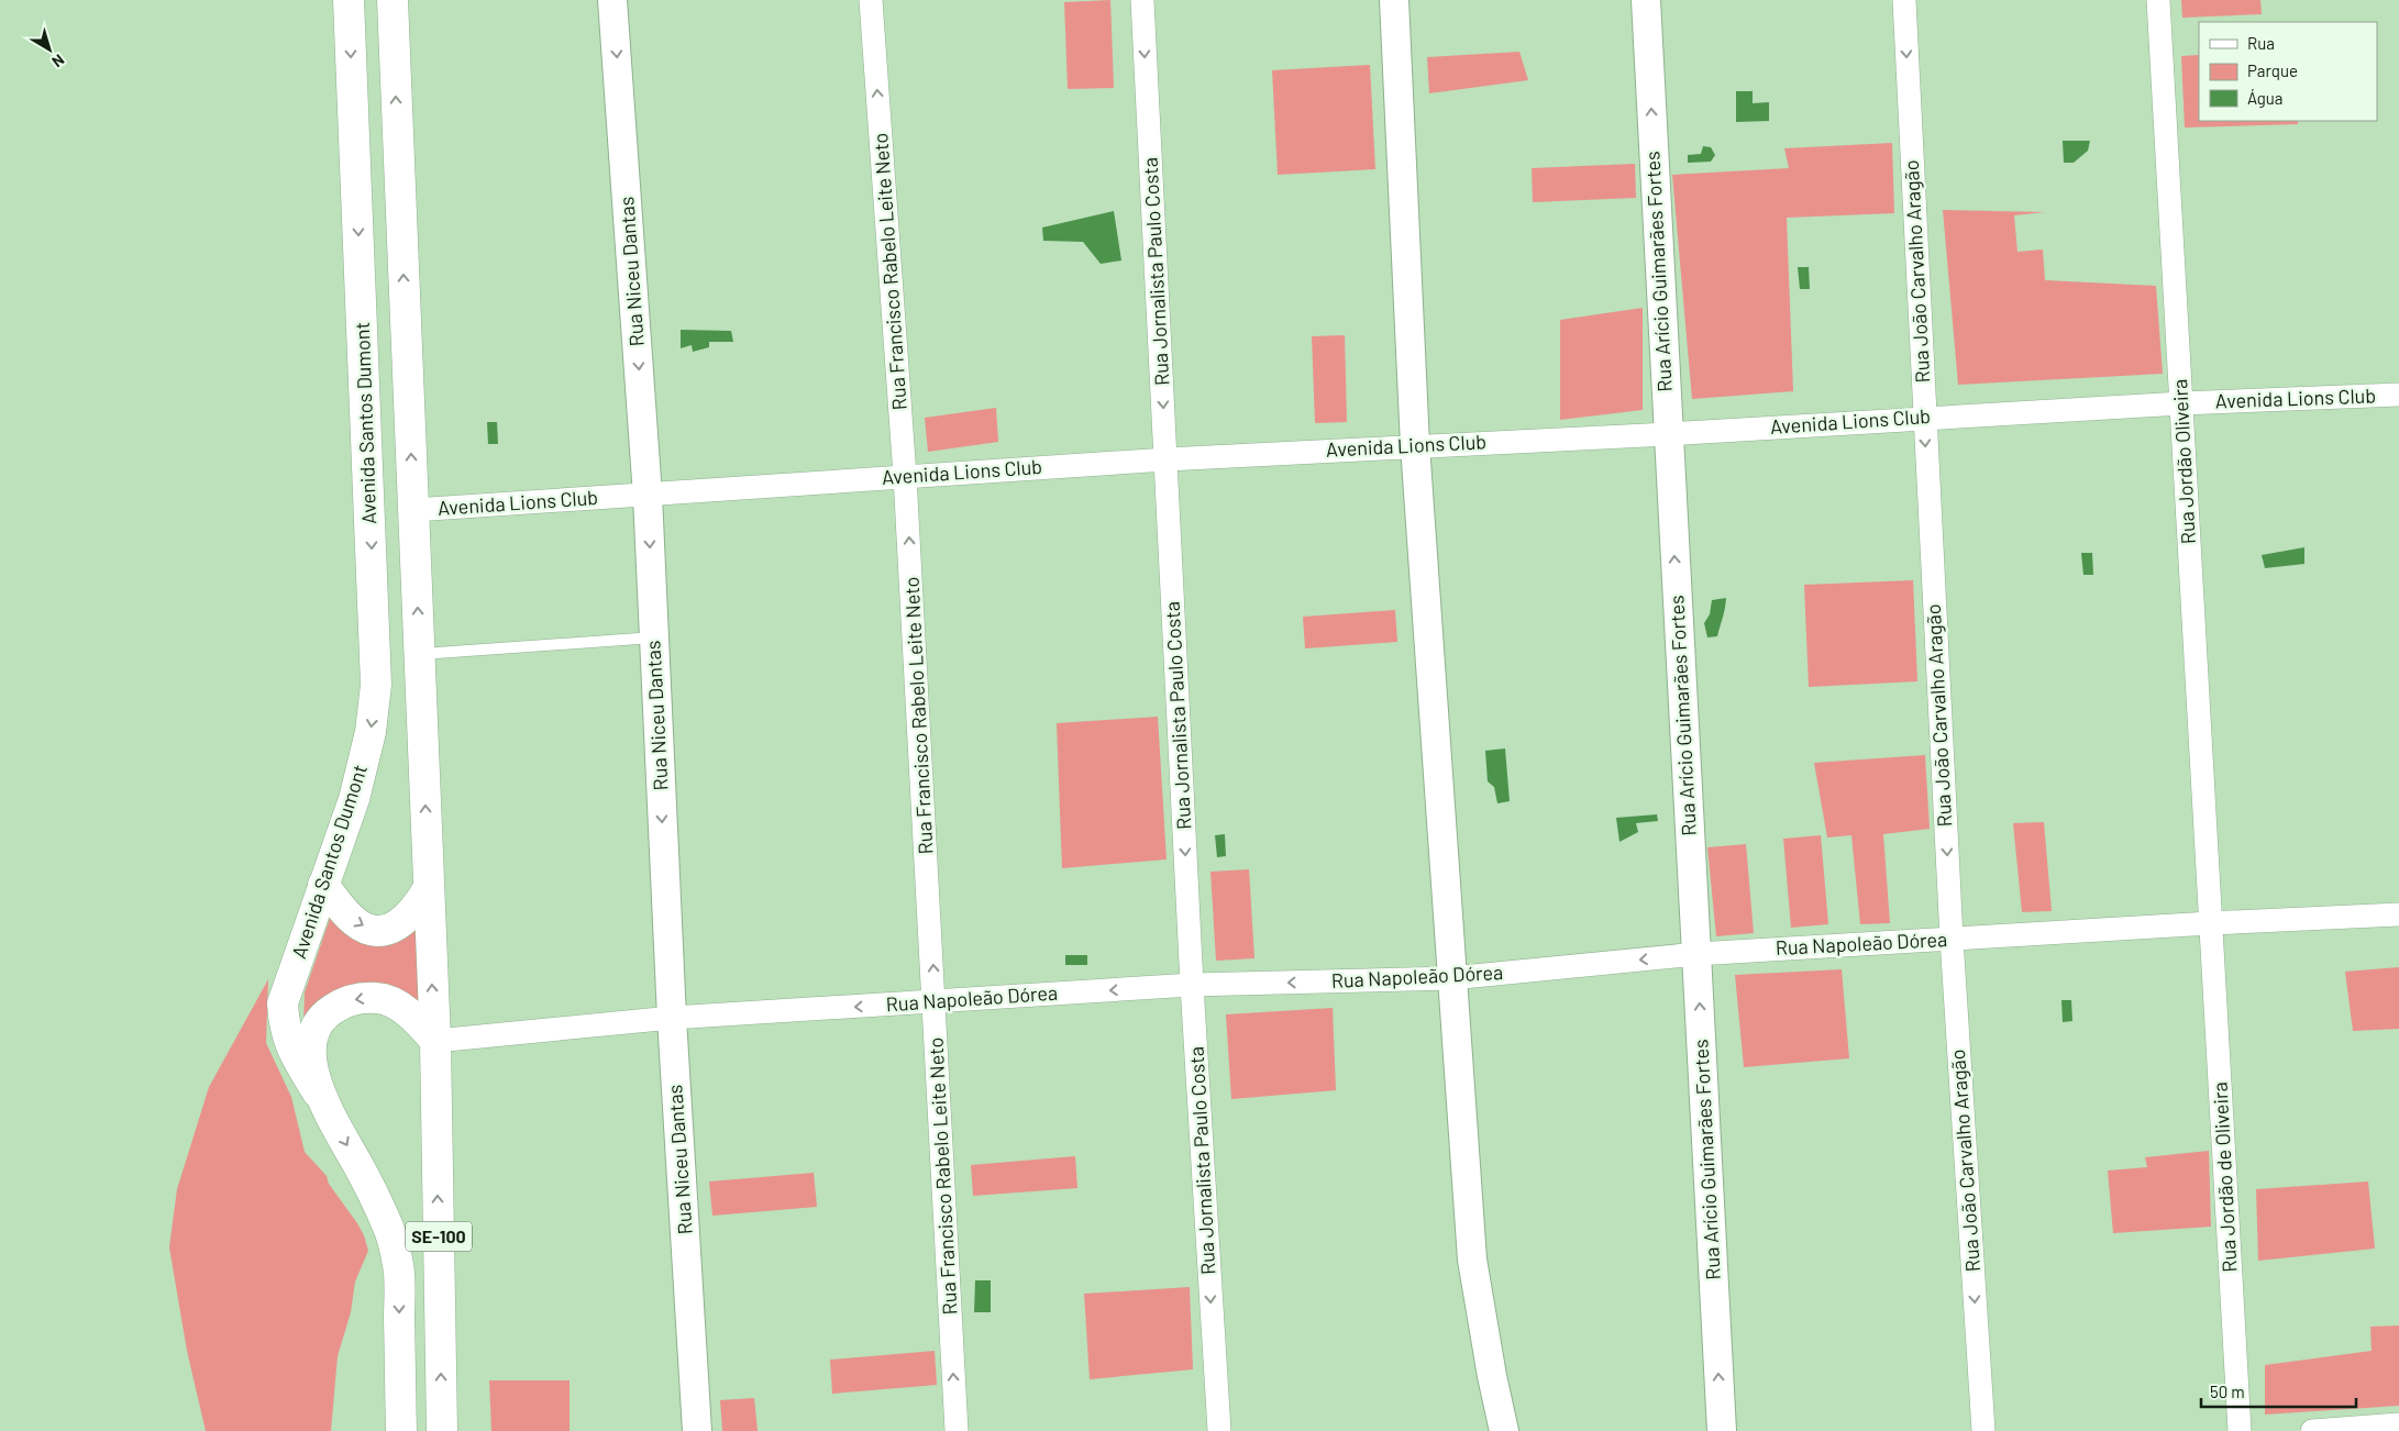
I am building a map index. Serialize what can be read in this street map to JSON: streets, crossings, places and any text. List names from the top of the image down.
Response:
{
  "streets": {
    "main road": ["Avenida Santos Dumont", "SE-100"],
    "street": [
      "Rua Niceu Dantas",
      "Rua Francisco Rabelo Leite Neto",
      "Rua Jornalista Paulo Costa",
      "Rua Arício Guimarães Fortes",
      "Rua João Carvalho Aragão",
      "Avenida Lions Club",
      "Rua Jordão Oliveira",
      "Rua Napoleão Dórea",
      "Rua Jordão de Oliveira"
    ]
  },
  "crossings": [
    ["Rua Niceu Dantas", "Avenida Lions Club"],
    ["Rua Niceu Dantas", "Rua Napoleão Dórea"],
    ["Rua Francisco Rabelo Leite Neto", "Avenida Lions Club"],
    ["Rua Francisco Rabelo Leite Neto", "Rua Napoleão Dórea"],
    ["Rua Jornalista Paulo Costa", "Avenida Lions Club"],
    ["Rua Jornalista Paulo Costa", "Rua Napoleão Dórea"],
    ["Rua Arício Guimarães Fortes", "Avenida Lions Club"],
    ["Rua Arício Guimarães Fortes", "Rua Napoleão Dórea"],
    ["Rua João Carvalho Aragão", "Avenida Lions Club"],
    ["Rua João Carvalho Aragão", "Rua Napoleão Dórea"],
    ["Avenida Lions Club", "Rua Jordão Oliveira"],
    ["Avenida Lions Club", "SE-100"],
    ["Rua Jordão Oliveira", "Rua Napoleão Dórea"],
    ["Rua Jordão Oliveira", "Rua Jordão de Oliveira"],
    ["Rua Napoleão Dórea", "Rua Jordão de Oliveira"],
    ["Rua Napoleão Dórea", "SE-100"]
  ],
  "one_way": [
    "Rua Niceu Dantas",
    "Rua Francisco Rabelo Leite Neto",
    "Rua Jornalista Paulo Costa",
    "Rua João Carvalho Aragão",
    "Rua Napoleão Dórea"
  ],
  "legend": ["Rua", "Parque", "Água"],
  "scale_bar": "50 m",
  "north": "bottom right"
}
